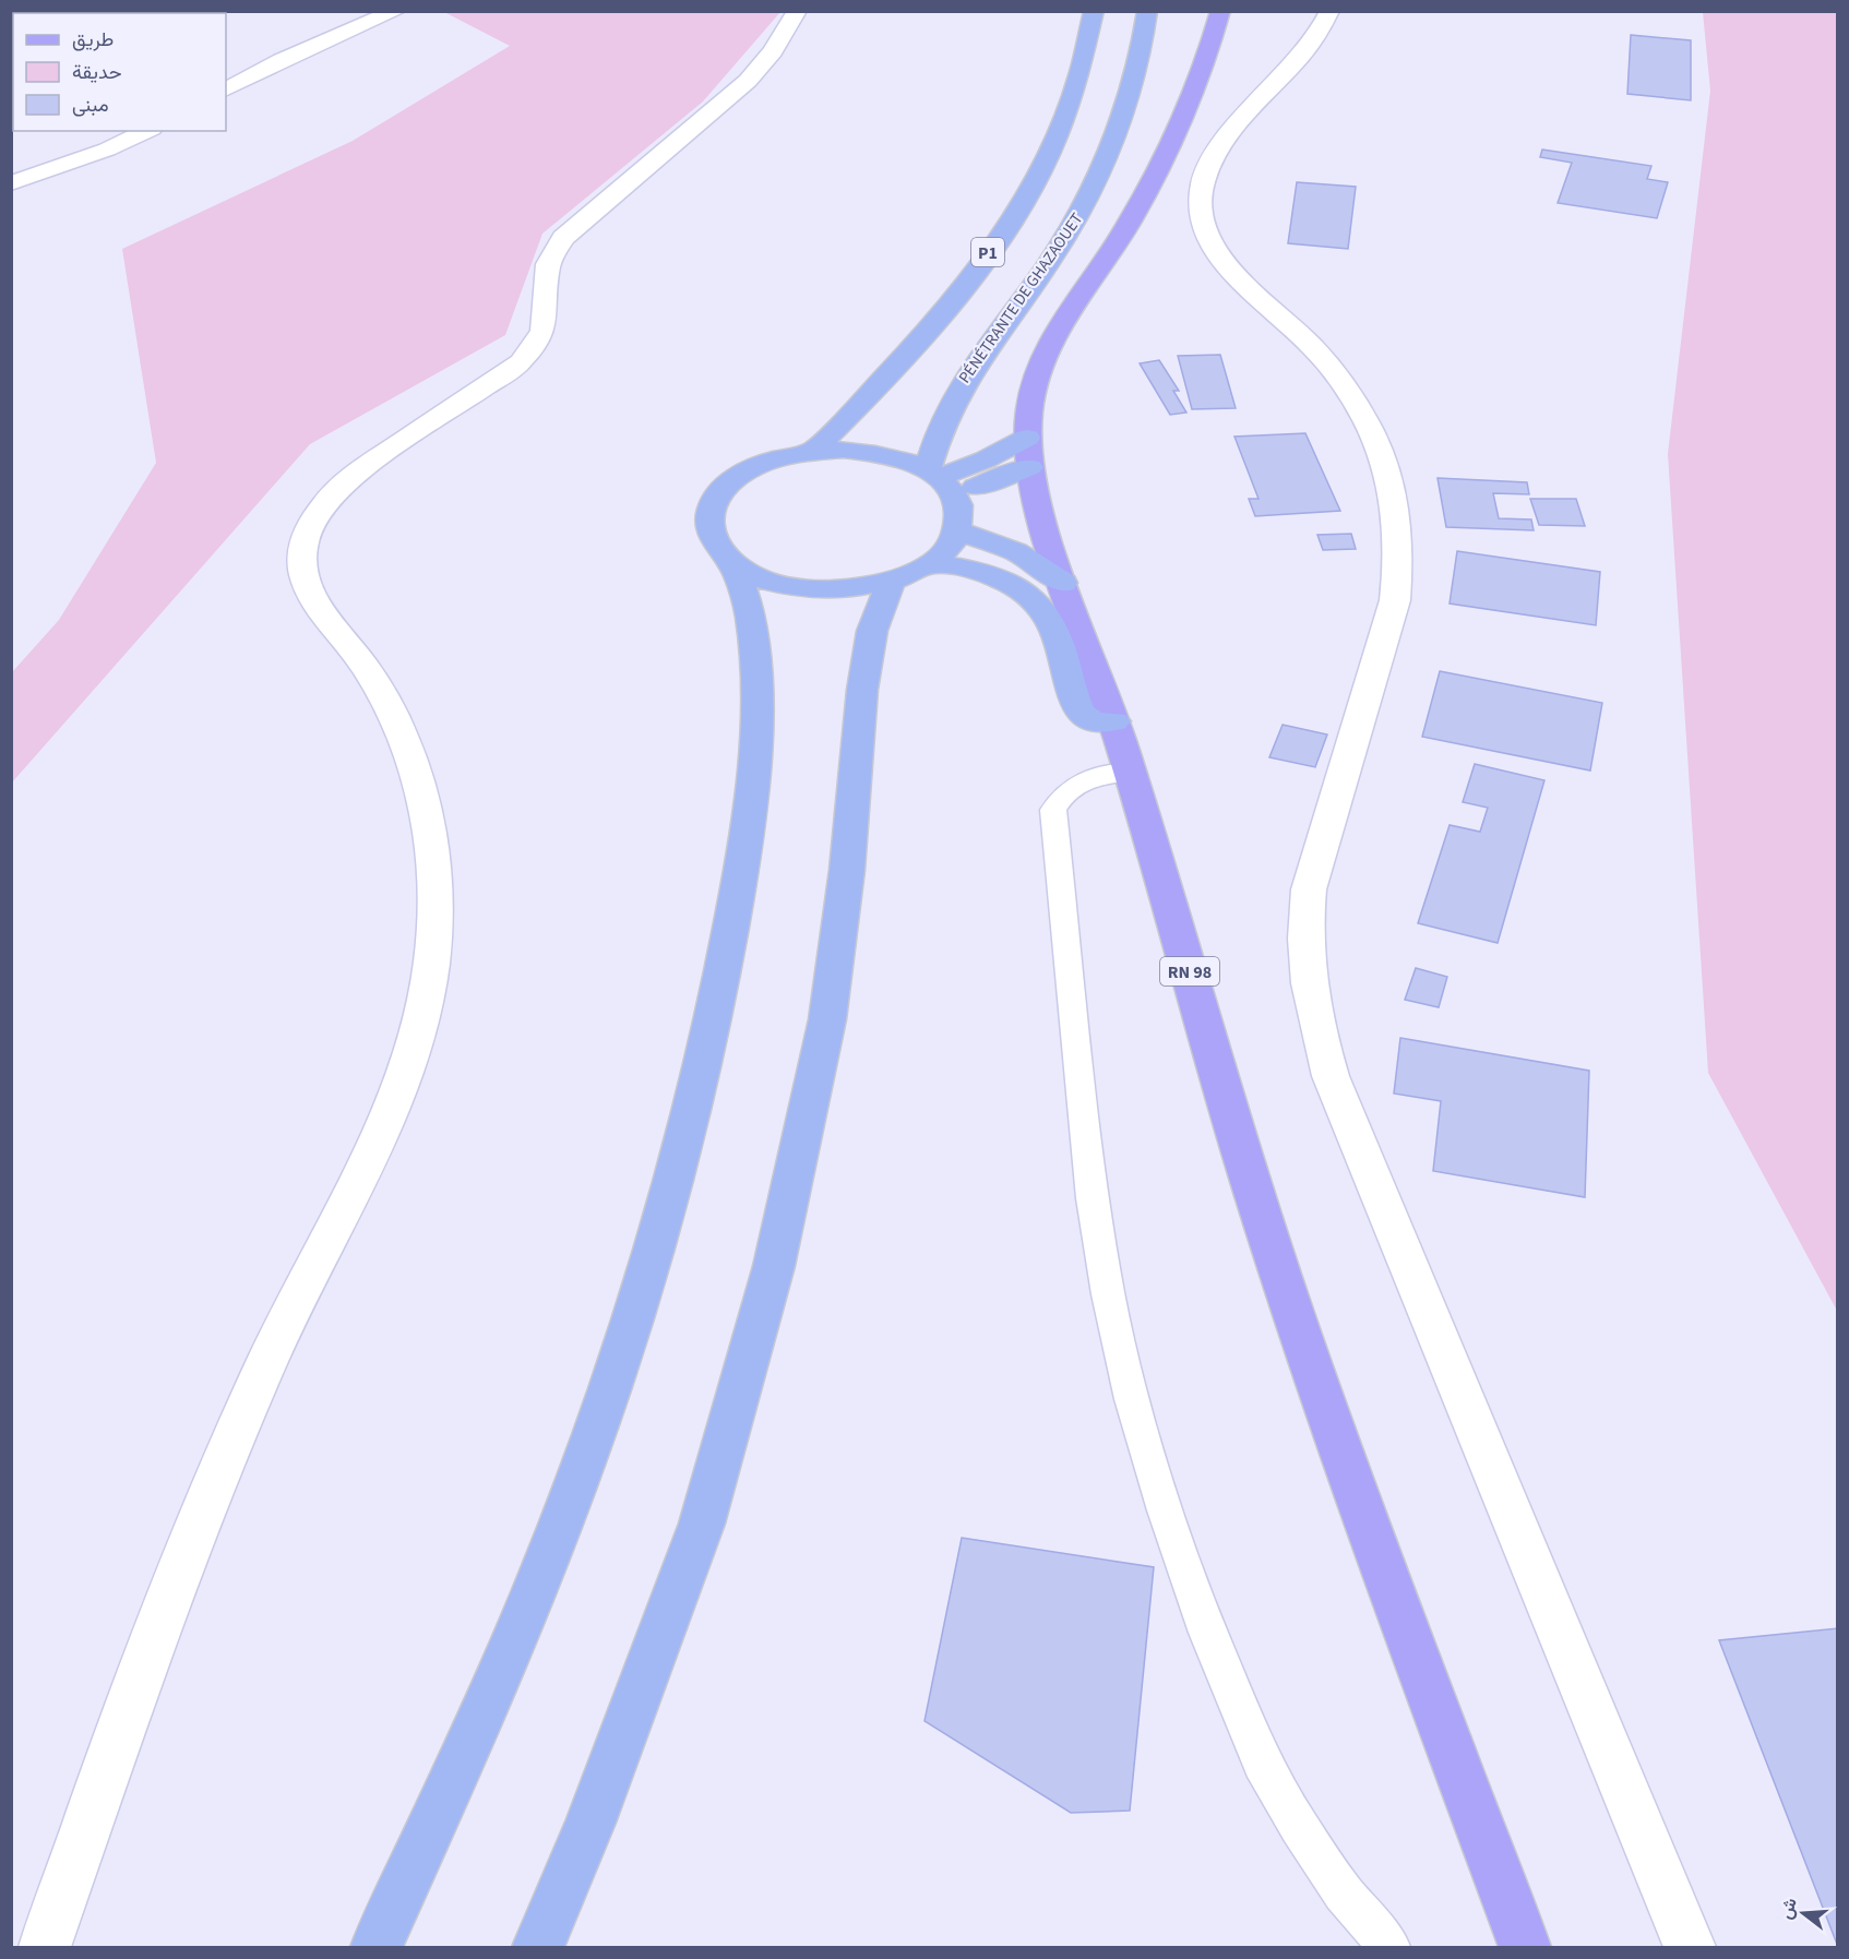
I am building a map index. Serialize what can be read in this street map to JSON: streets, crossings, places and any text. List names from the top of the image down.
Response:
{
  "streets": {
    "highway": ["P1", "PÉNÉTRANTE DE GHAZAOUET"],
    "main road": ["RN 98"]
  },
  "crossings": [
    ["P1", "PÉNÉTRANTE DE GHAZAOUET"]
  ],
  "legend": ["طريق", "حديقة", "مبنى"],
  "north": "left"
}
